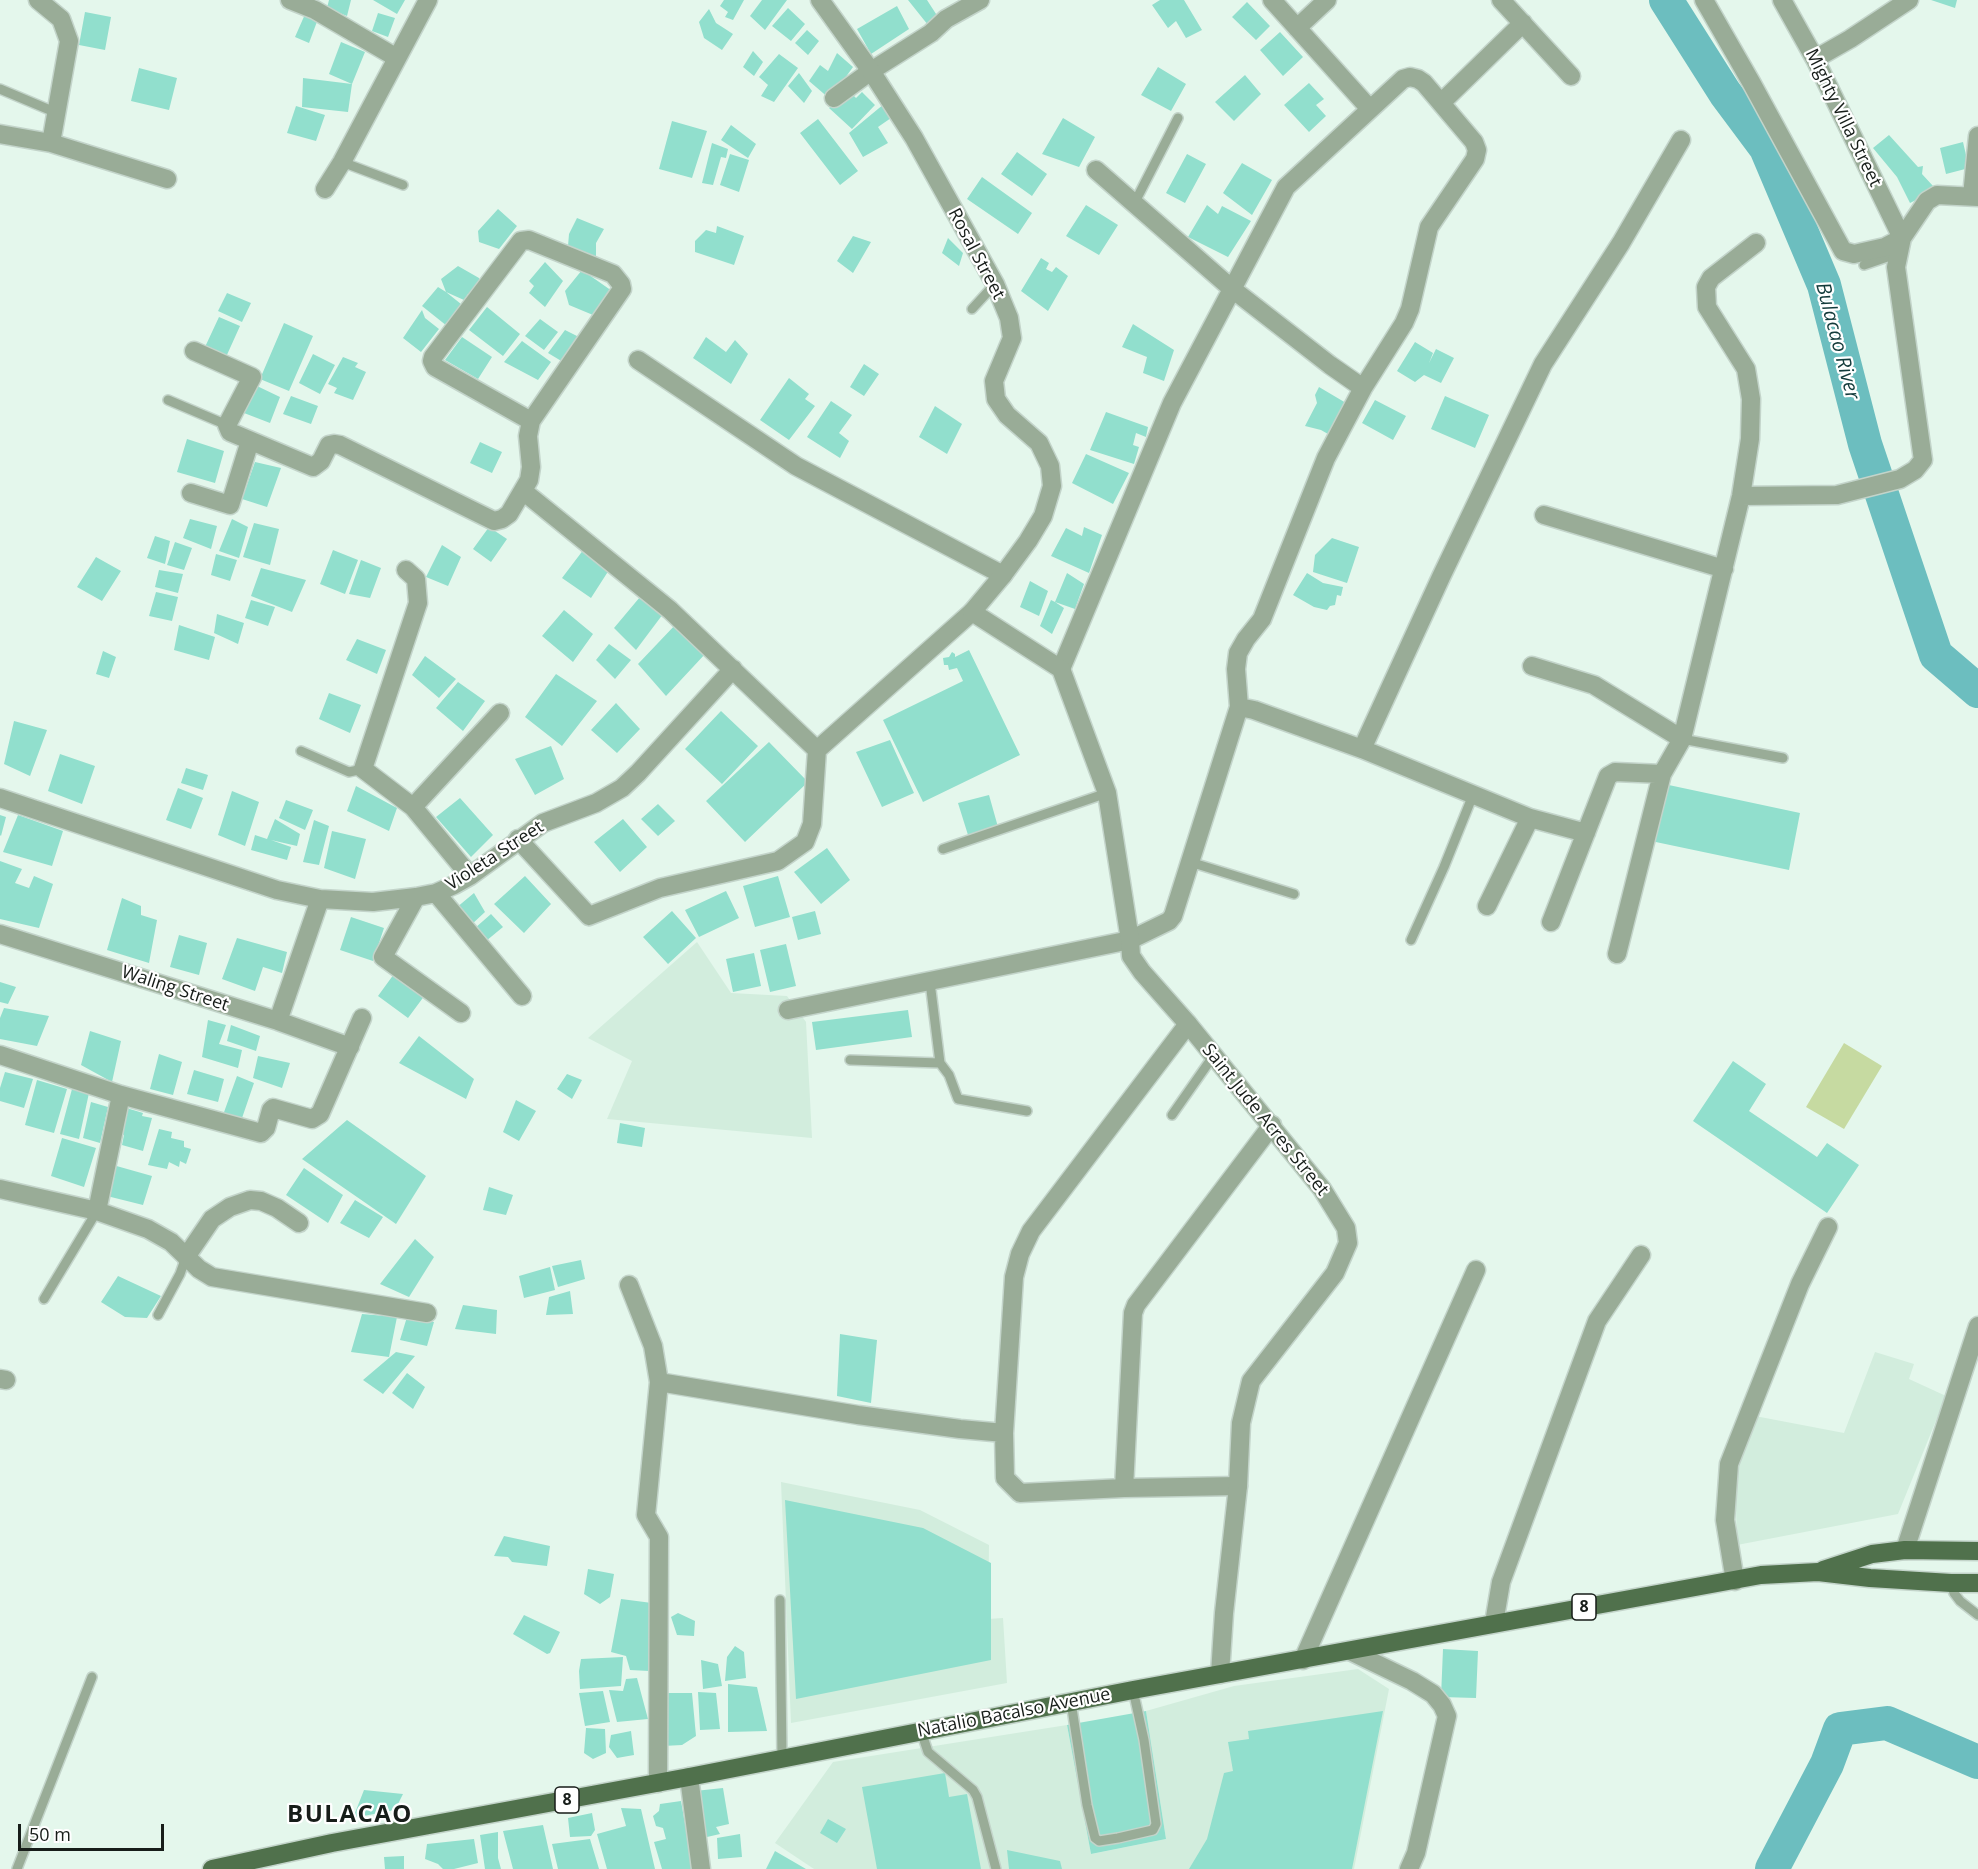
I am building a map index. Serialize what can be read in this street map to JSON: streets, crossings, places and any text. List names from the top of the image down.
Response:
{
  "streets": {
    "main road": ["8", "Natalio Bacalso Avenue"],
    "street": [
      "Mighty Villa Street",
      "Rosal Street",
      "Violeta Street",
      "Waling Street",
      "Saint Jude Acres Street"
    ]
  },
  "crossings": [
    ["Saint Jude Acres Street", "Natalio Bacalso Avenue"]
  ],
  "districts": ["BULACAO"],
  "water": ["Bulacao River"],
  "scale_bar": "50 m"
}
